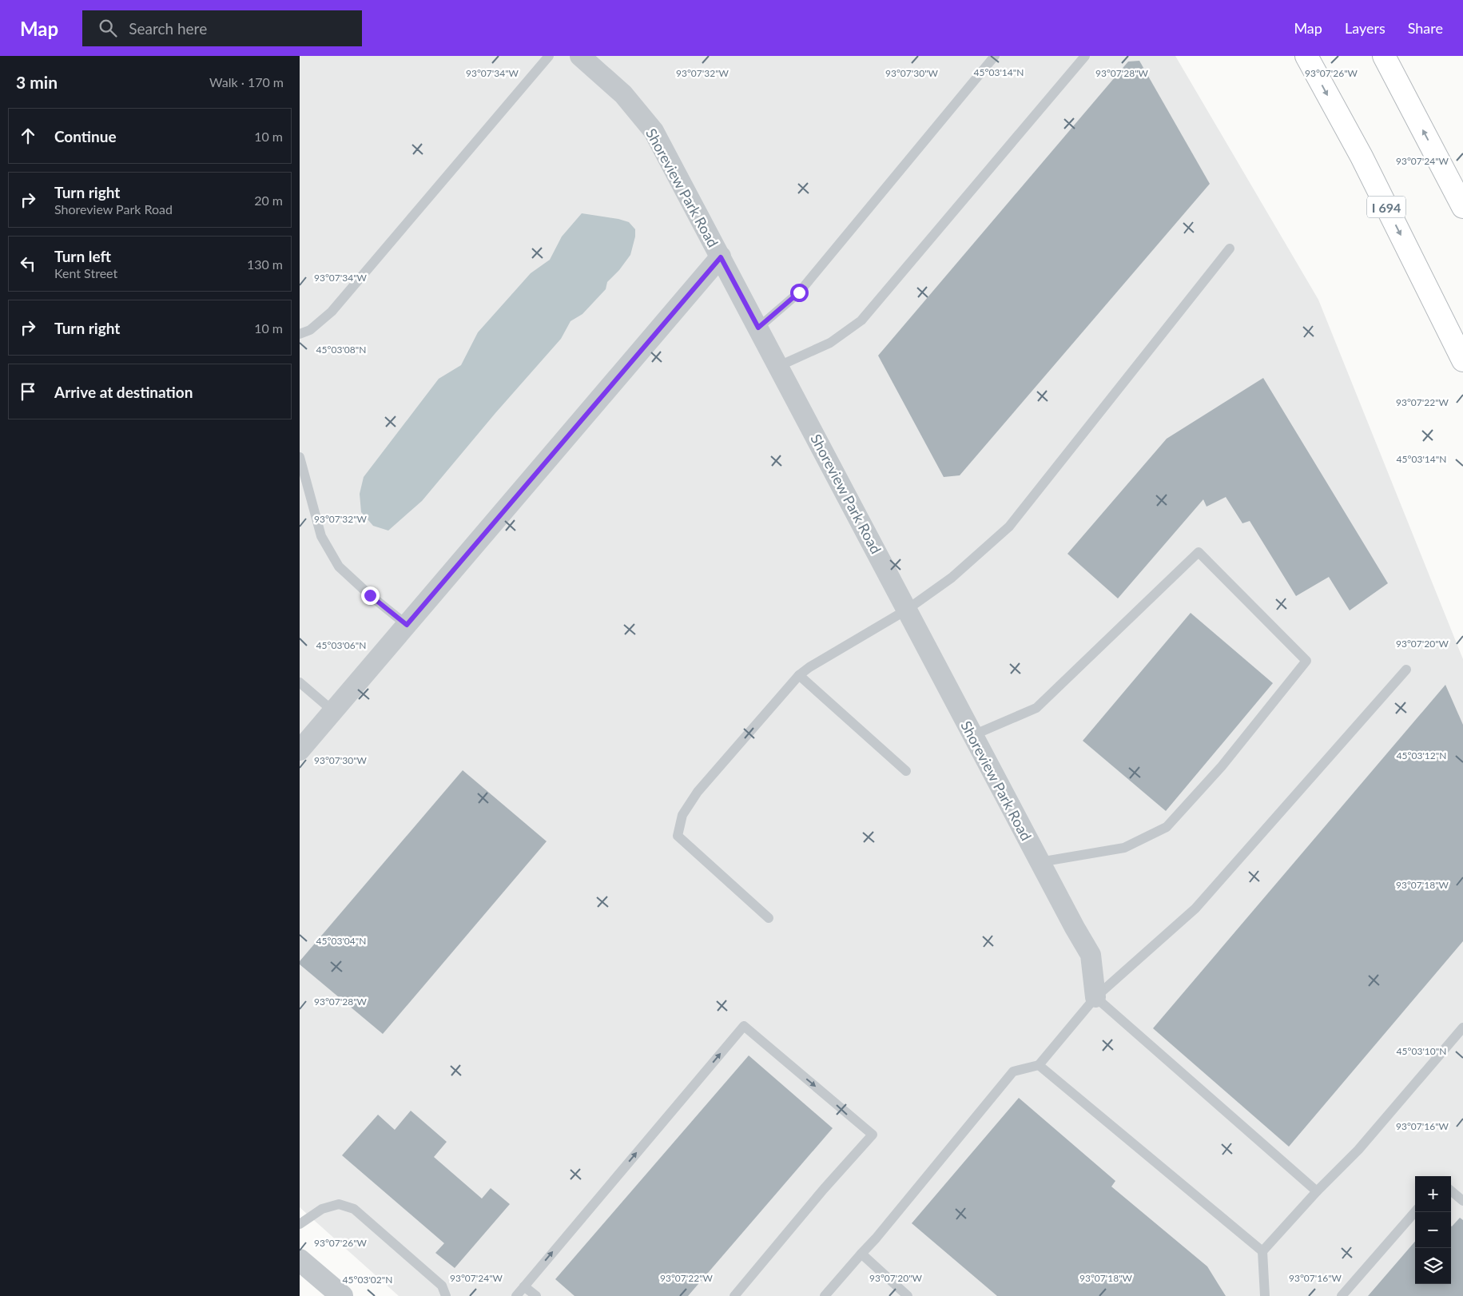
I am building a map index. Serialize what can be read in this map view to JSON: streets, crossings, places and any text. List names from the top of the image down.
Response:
{
  "streets": {
    "highway": ["I 694"],
    "street": ["Shoreview Park Road"]
  },
  "page": {
    "header": "Map",
    "search": "Search here",
    "nav": ["Map", "Layers", "Share"],
    "heading": ["3 min", "Walk · 170 m"],
    "list": [
      ["Continue", "10 m"],
      ["Turn right", "Shoreview Park Road", "20 m"],
      ["Turn left", "Kent Street", "130 m"],
      ["Turn right", "10 m"],
      "Arrive at destination"
    ],
    "map_buttons": ["+", "−"]
  },
  "coordinates": [
    "45°03'14\"N",
    "93°07'32\"W",
    "93°07'30\"W",
    "93°07'28\"W",
    "93°07'26\"W",
    "93°07'34\"W",
    "93°07'24\"W",
    "45°03'08\"N",
    "93°07'22\"W",
    "93°07'20\"W",
    "45°03'06\"N",
    "45°03'12\"N",
    "93°07'18\"W",
    "45°03'04\"N",
    "45°03'10\"N",
    "93°07'16\"W",
    "45°03'02\"N"
  ]
}
